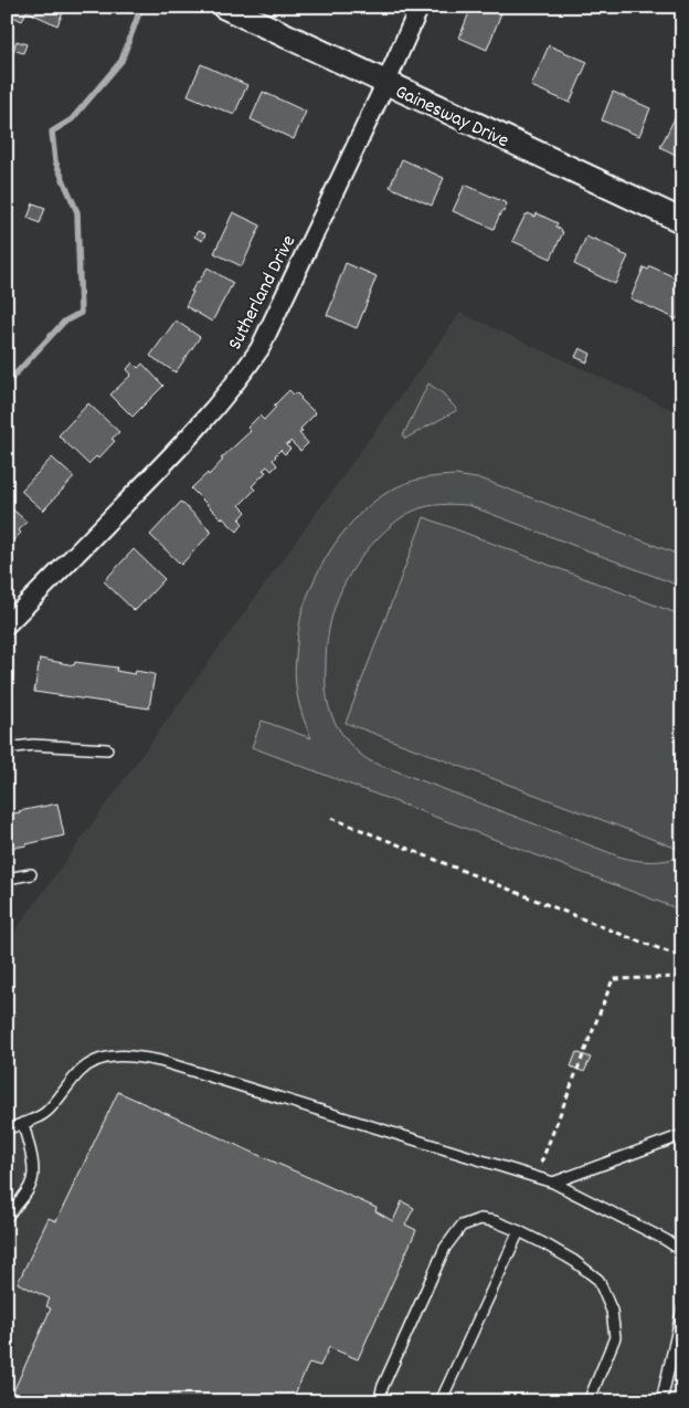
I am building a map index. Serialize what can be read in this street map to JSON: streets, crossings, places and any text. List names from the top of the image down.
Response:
{
  "streets": {
    "street": ["Gainesway Drive", "Sutherland Drive"]
  },
  "crossings": [
    ["Gainesway Drive", "Sutherland Drive"]
  ]
}
